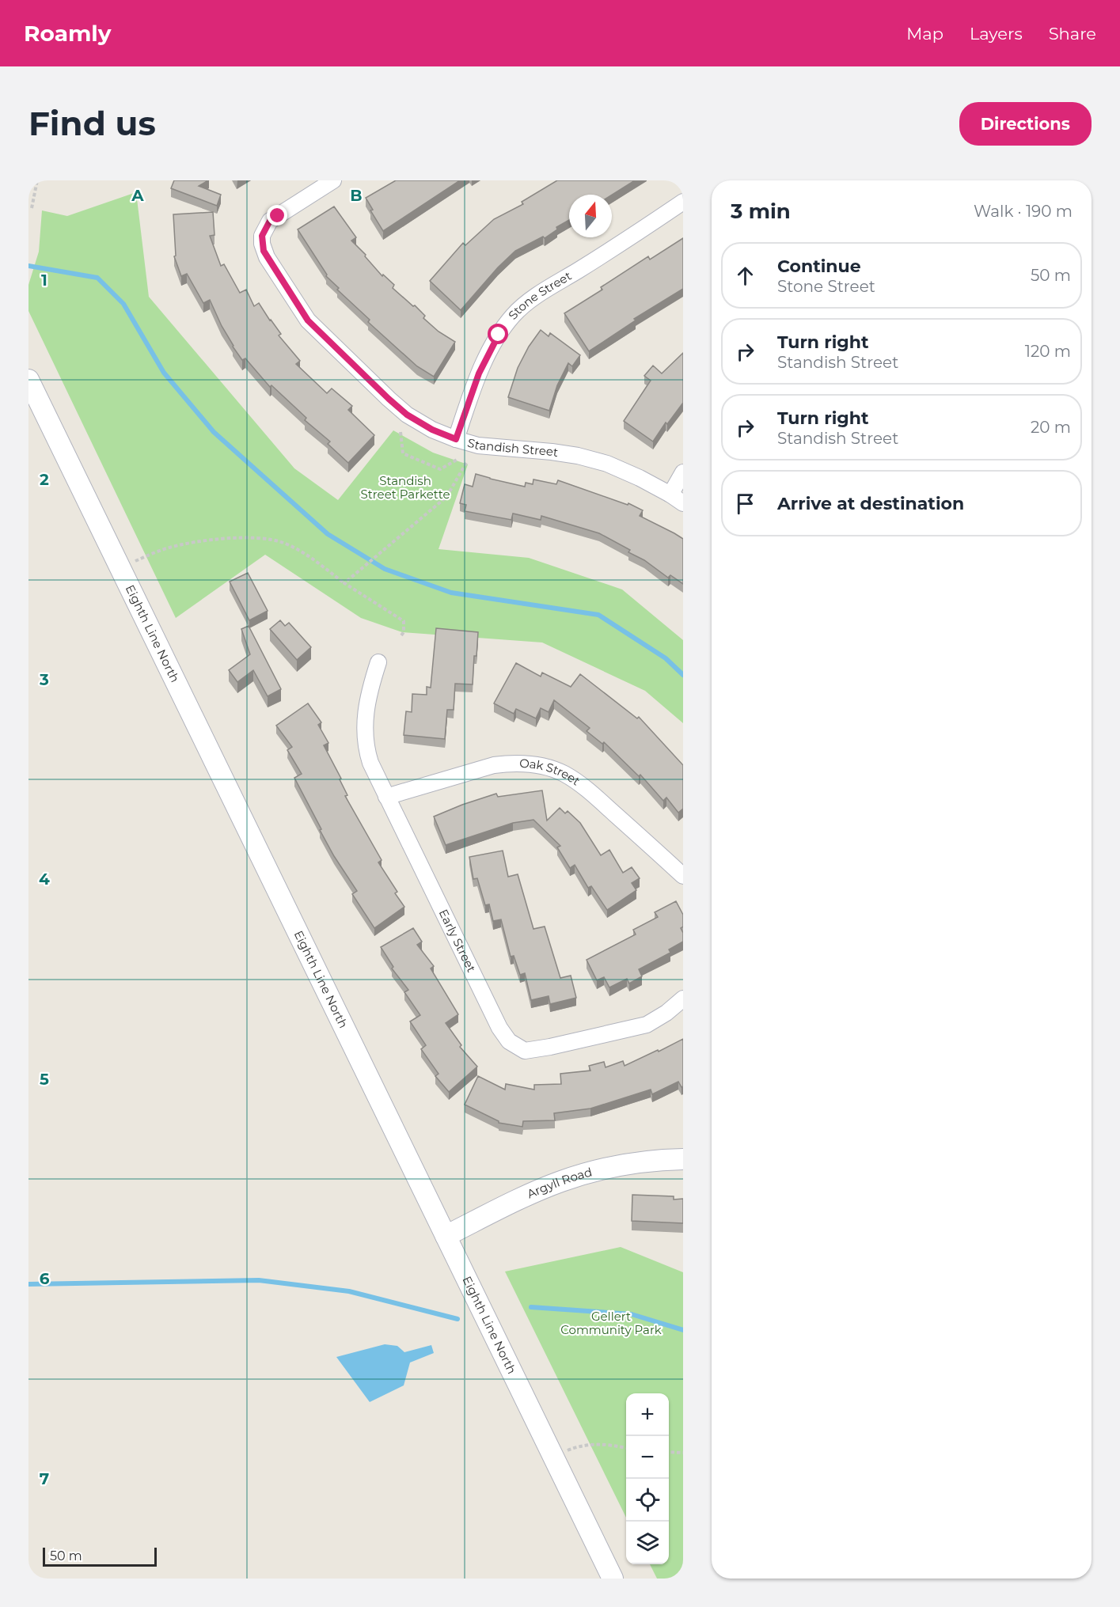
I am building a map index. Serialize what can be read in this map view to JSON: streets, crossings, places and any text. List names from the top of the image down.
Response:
{
  "streets": {
    "street": [
      "Stone Street",
      "Standish Street",
      "Eighth Line North",
      "Oak Street",
      "Early Street",
      "Argyll Road"
    ]
  },
  "crossings": [
    ["Stone Street", "Standish Street"],
    ["Eighth Line North", "Argyll Road"],
    ["Oak Street", "Early Street"]
  ],
  "parks": ["Standish Street Parkette", "Gellert Community Park"],
  "scale_bar": "50 m",
  "north": "top",
  "page": {
    "header": "Roamly",
    "nav": ["Map", "Layers", "Share"],
    "buttons": "Directions",
    "title": "Find us",
    "heading": ["3 min", "Walk · 190 m"],
    "list": [
      ["Continue", "Stone Street", "50 m"],
      ["Turn right", "Standish Street", "120 m"],
      ["Turn right", "Standish Street", "20 m"],
      "Arrive at destination"
    ],
    "map_buttons": ["+", "−"],
    "scale": "50 m"
  },
  "grid": {
    "columns": ["A", "B"],
    "rows": [
      "1",
      "2",
      "3",
      "4",
      "5",
      "6",
      "7"
    ]
  }
}
